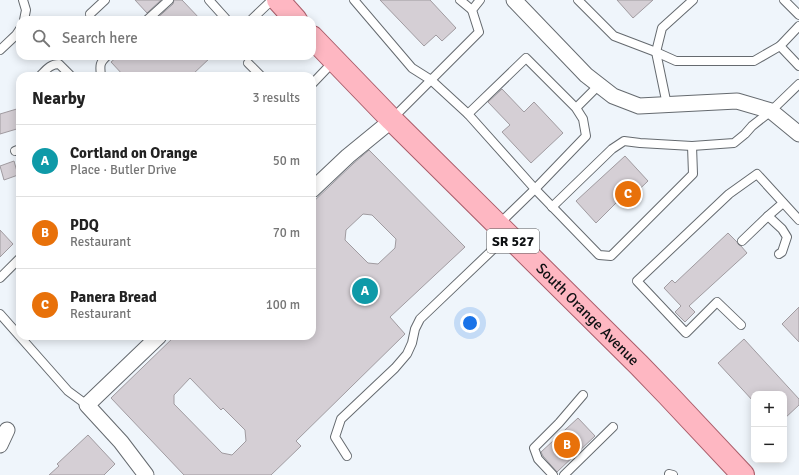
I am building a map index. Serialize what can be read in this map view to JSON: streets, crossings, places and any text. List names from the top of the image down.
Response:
{
  "streets": {
    "main road": ["SR 527", "South Orange Avenue"]
  },
  "page": {
    "search": "Search here",
    "heading": ["Nearby", "3 results"],
    "list": [
      {
        "mark": "A",
        "name": "Cortland on Orange",
        "note": "Place · Butler Drive",
        "value": "50 m"
      },
      {
        "mark": "B",
        "name": "PDQ",
        "note": "Restaurant",
        "value": "70 m"
      },
      {
        "mark": "C",
        "name": "Panera Bread",
        "note": "Restaurant",
        "value": "100 m"
      }
    ],
    "pins": ["C", "A", "B"],
    "map_buttons": ["+", "−"]
  }
}
